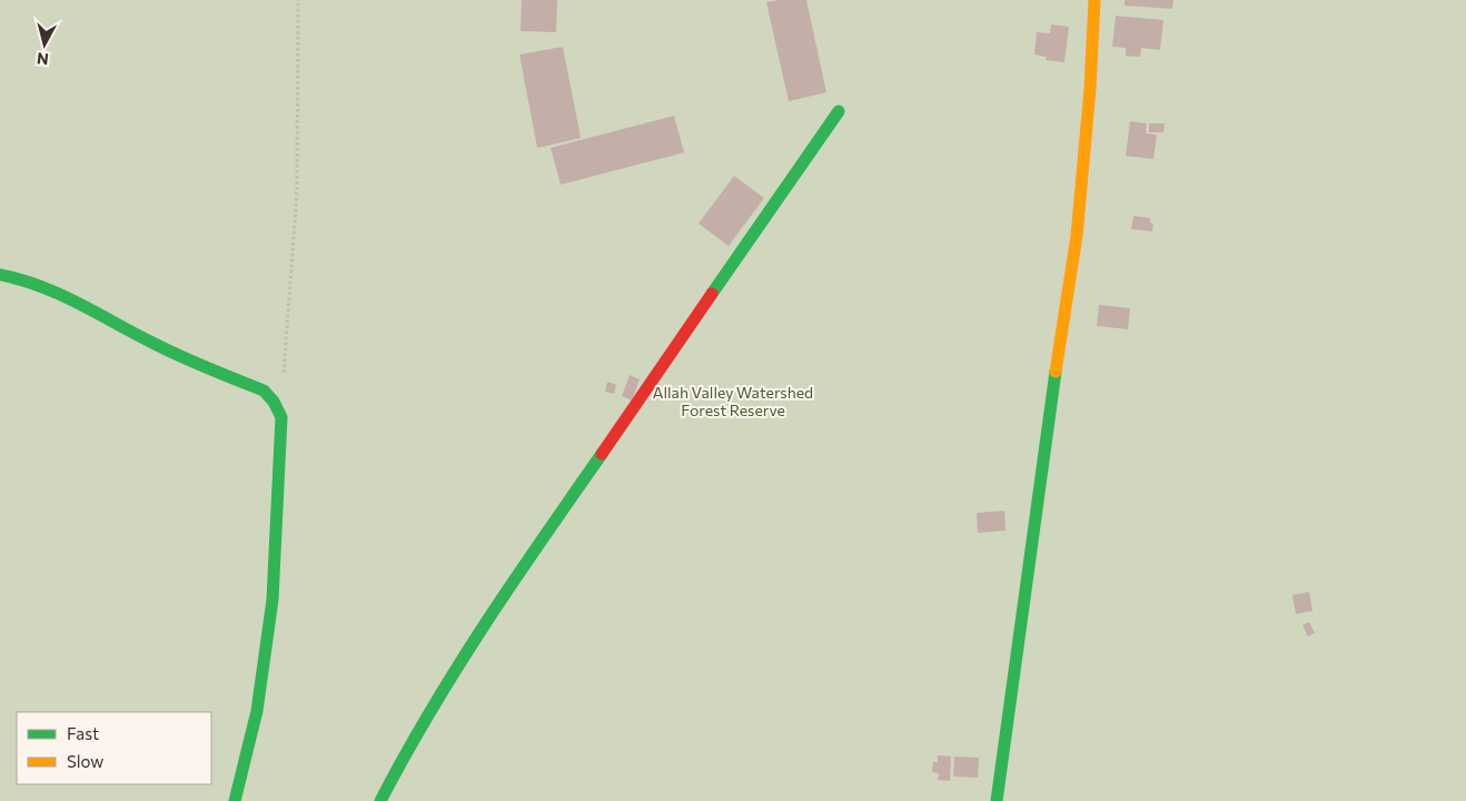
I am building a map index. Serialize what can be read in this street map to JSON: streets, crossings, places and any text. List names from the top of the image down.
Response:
{
  "parks": ["Allah Valley Watershed Forest Reserve"],
  "legend": ["Fast", "Slow"],
  "north": "bottom"
}
